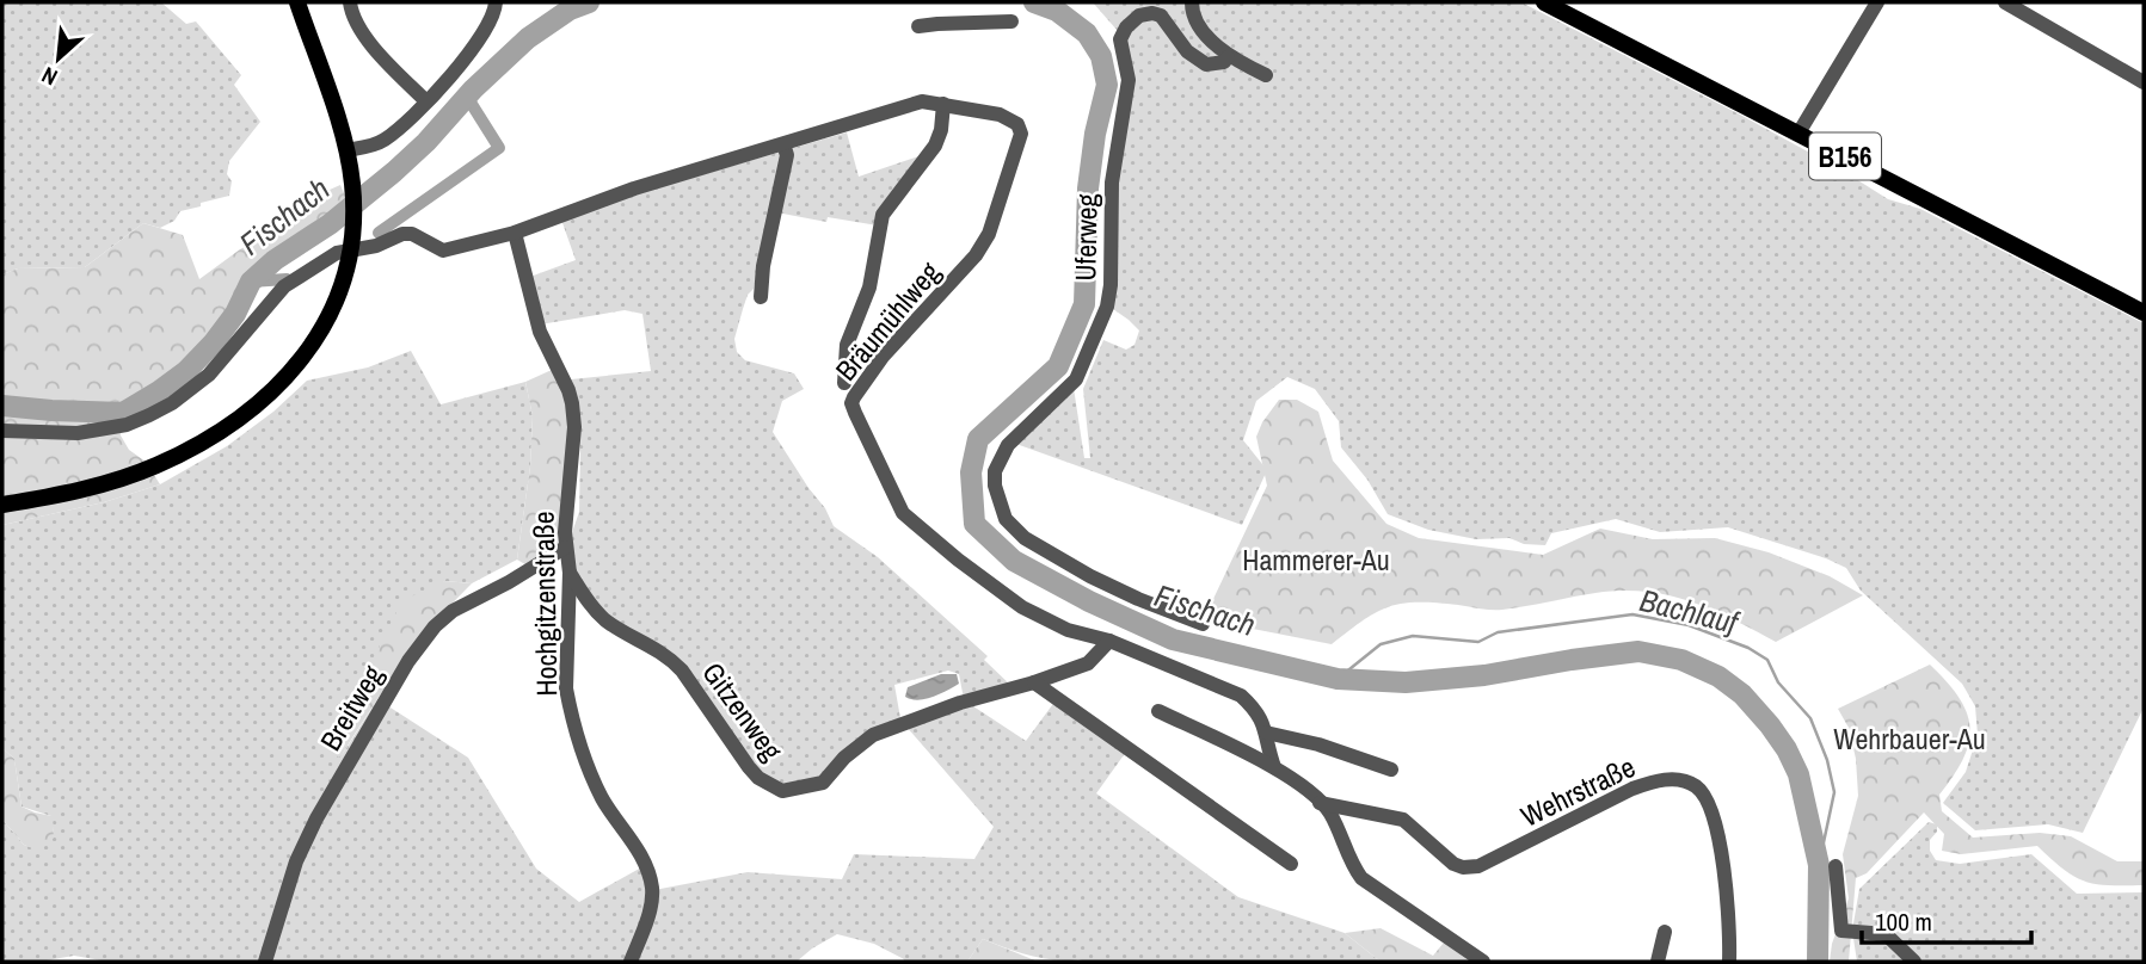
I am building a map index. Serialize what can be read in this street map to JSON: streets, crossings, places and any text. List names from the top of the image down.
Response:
{
  "streets": {
    "main road": ["B156"],
    "street": [
      "Uferweg",
      "Bräumühlweg",
      "Hochgitzenstraße",
      "Breitweg",
      "Gitzenweg",
      "Wehrstraße"
    ]
  },
  "crossings": [
    ["Bräumühlweg", "Hochgitzenstraße"],
    ["Bräumühlweg", "Gitzenweg"],
    ["Hochgitzenstraße", "Breitweg"],
    ["Hochgitzenstraße", "Gitzenweg"]
  ],
  "water": ["Fischach", "Bachlauf"],
  "parks": ["Hammerer-Au", "Wehrbauer-Au"],
  "scale_bar": "100 m",
  "north": "bottom left"
}
